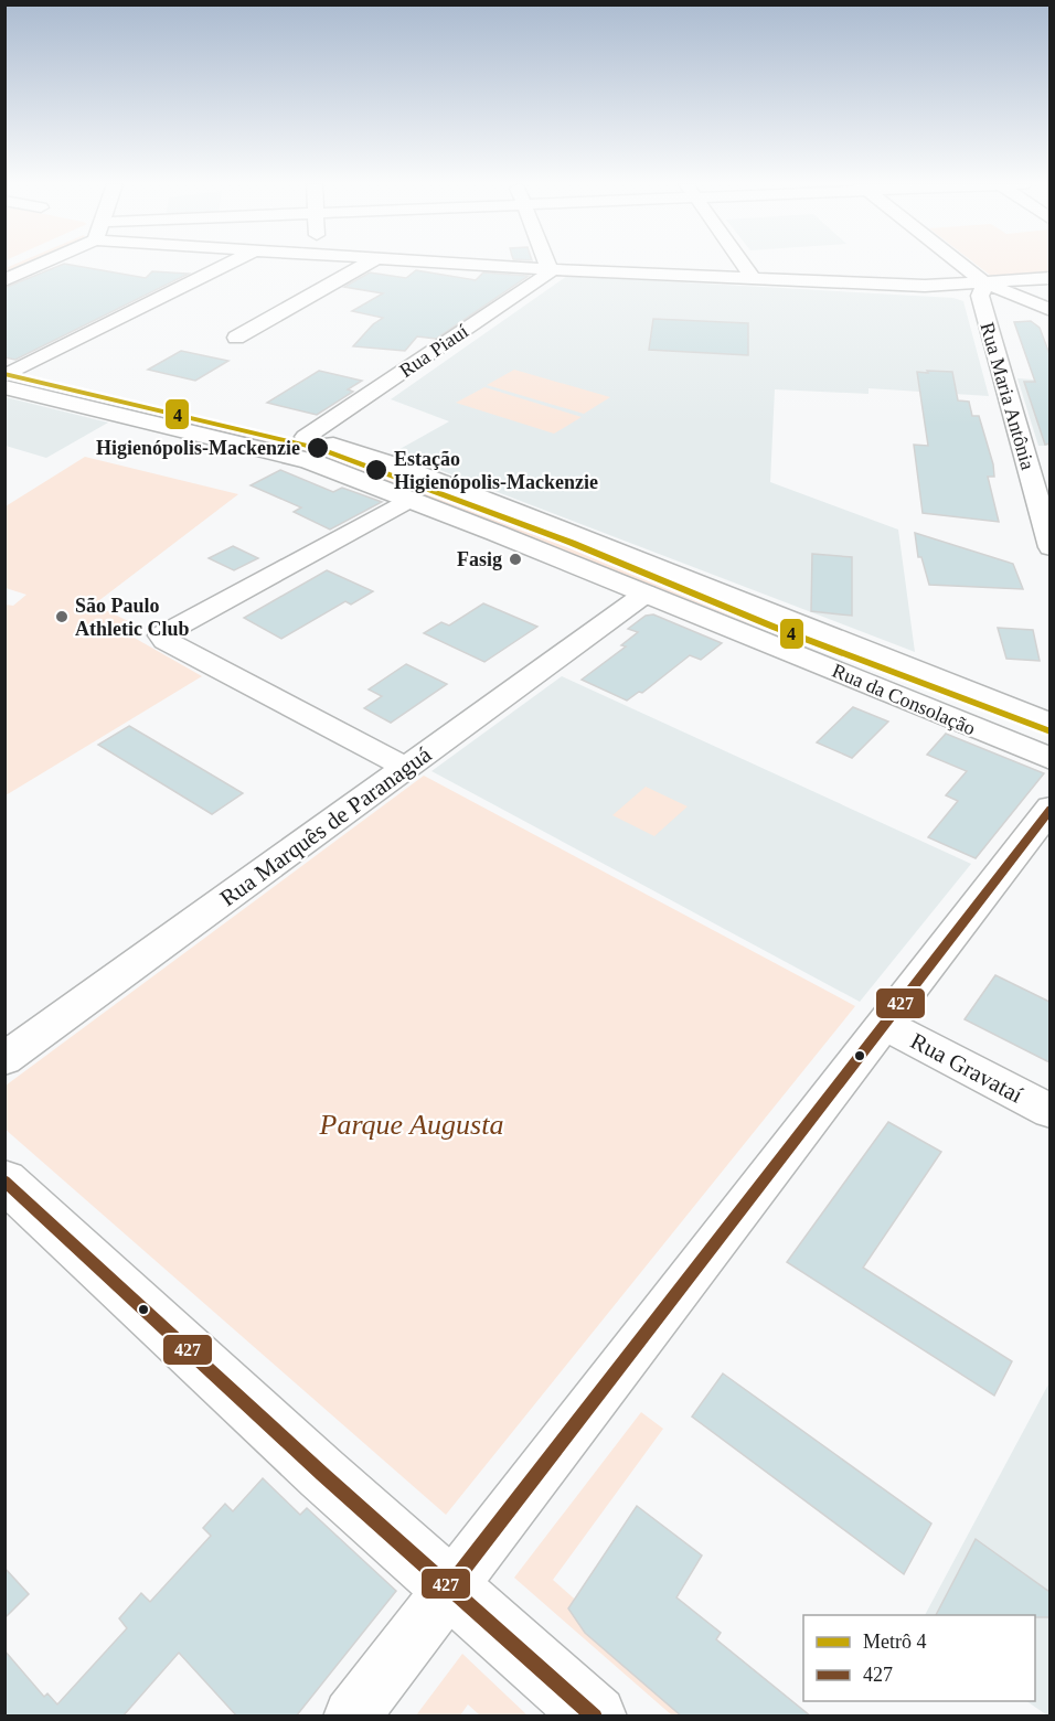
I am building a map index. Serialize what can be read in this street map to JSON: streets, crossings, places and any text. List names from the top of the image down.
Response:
{
  "streets": {
    "main road": ["Rua da Consolação"],
    "street": [
      "Rua Piauí",
      "Rua Maria Antônia",
      "Rua Marquês de Paranaguá",
      "Rua Gravataí"
    ]
  },
  "crossings": [
    ["Rua Piauí", "Rua da Consolação"],
    ["Rua da Consolação", "Rua Marquês de Paranaguá"]
  ],
  "parks": ["Parque Augusta"],
  "places": [
    "Higienópolis-Mackenzie",
    "Estação Higienópolis-Mackenzie",
    "Fasig",
    "São Paulo Athletic Club"
  ],
  "lines": ["metro line 4", "transit line 427"],
  "legend": ["Metrô 4", "427"]
}
